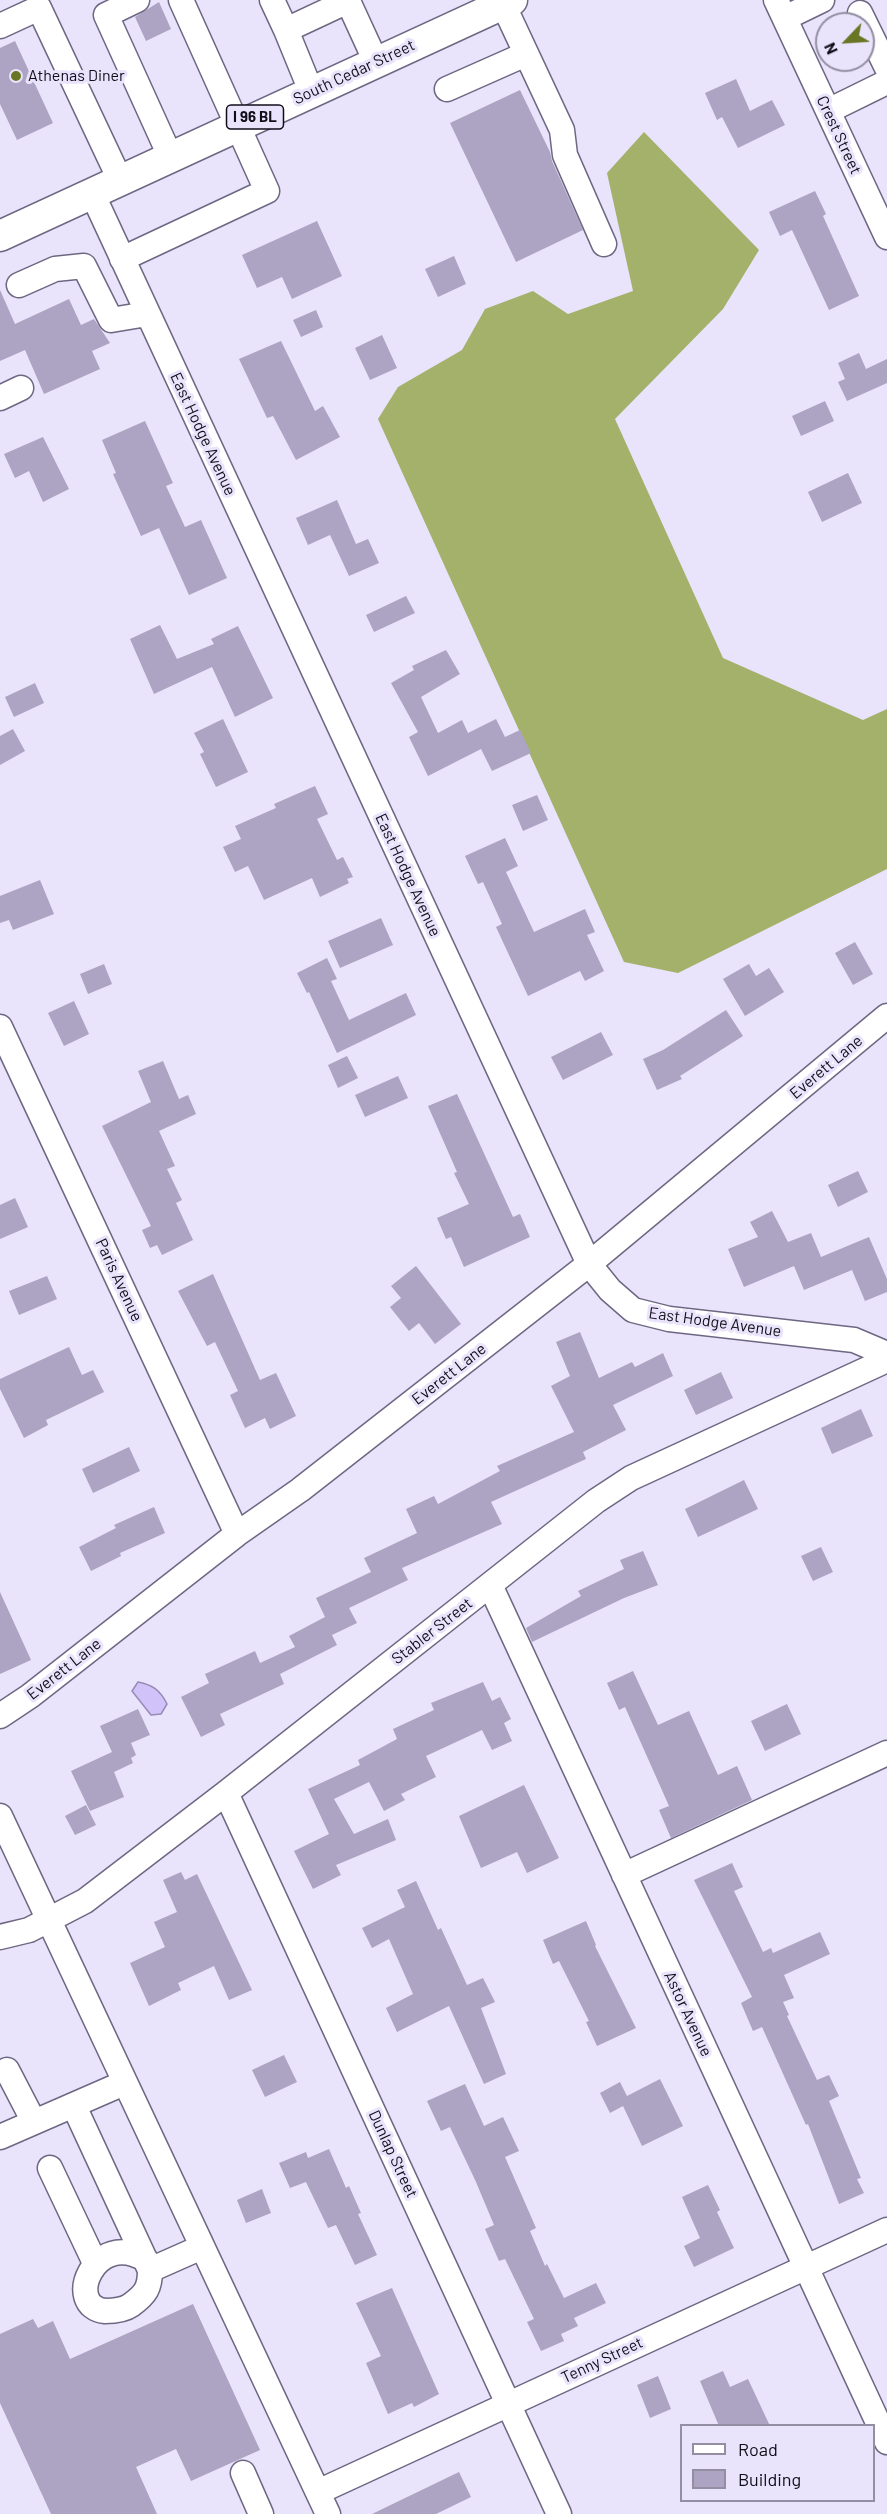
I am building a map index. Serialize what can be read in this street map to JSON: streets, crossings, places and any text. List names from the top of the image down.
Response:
{
  "streets": {
    "main road": ["South Cedar Street", "I 96 BL"],
    "street": [
      "Crest Street",
      "East Hodge Avenue",
      "Everett Lane",
      "Paris Avenue",
      "Stabler Street",
      "Astor Avenue",
      "Dunlap Street",
      "Tenny Street"
    ]
  },
  "crossings": [
    ["South Cedar Street", "East Hodge Avenue"],
    ["East Hodge Avenue", "Everett Lane"],
    ["Everett Lane", "Paris Avenue"],
    ["Stabler Street", "Astor Avenue"],
    ["Stabler Street", "Dunlap Street"],
    ["Astor Avenue", "Tenny Street"],
    ["Dunlap Street", "Tenny Street"]
  ],
  "places": ["Athenas Diner"],
  "legend": ["Road", "Building"],
  "north": "bottom left"
}
